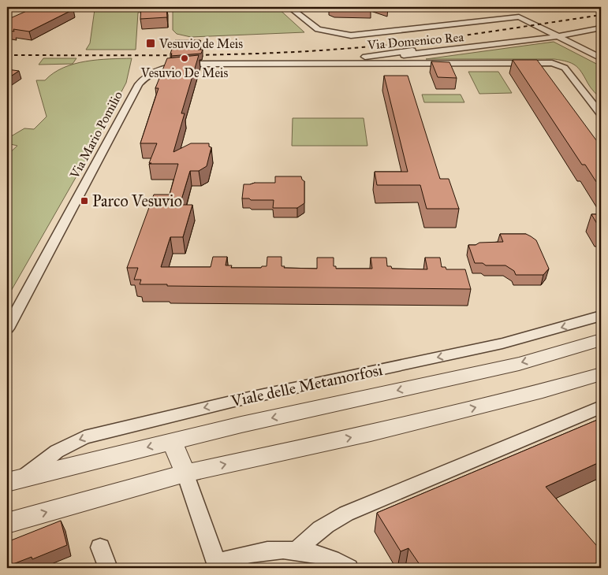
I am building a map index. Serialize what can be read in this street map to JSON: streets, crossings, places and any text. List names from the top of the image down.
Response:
{
  "streets": {
    "street": ["Via Domenico Rea", "Via Mario Pomilio", "Viale delle Metamorfosi"]
  },
  "crossings": [
    ["Via Domenico Rea", "Via Mario Pomilio"]
  ],
  "places": {
    "transit": ["Vesuvio de Meis", "Parco Vesuvio"],
    "other": ["Vesuvio De Meis"]
  }
}
